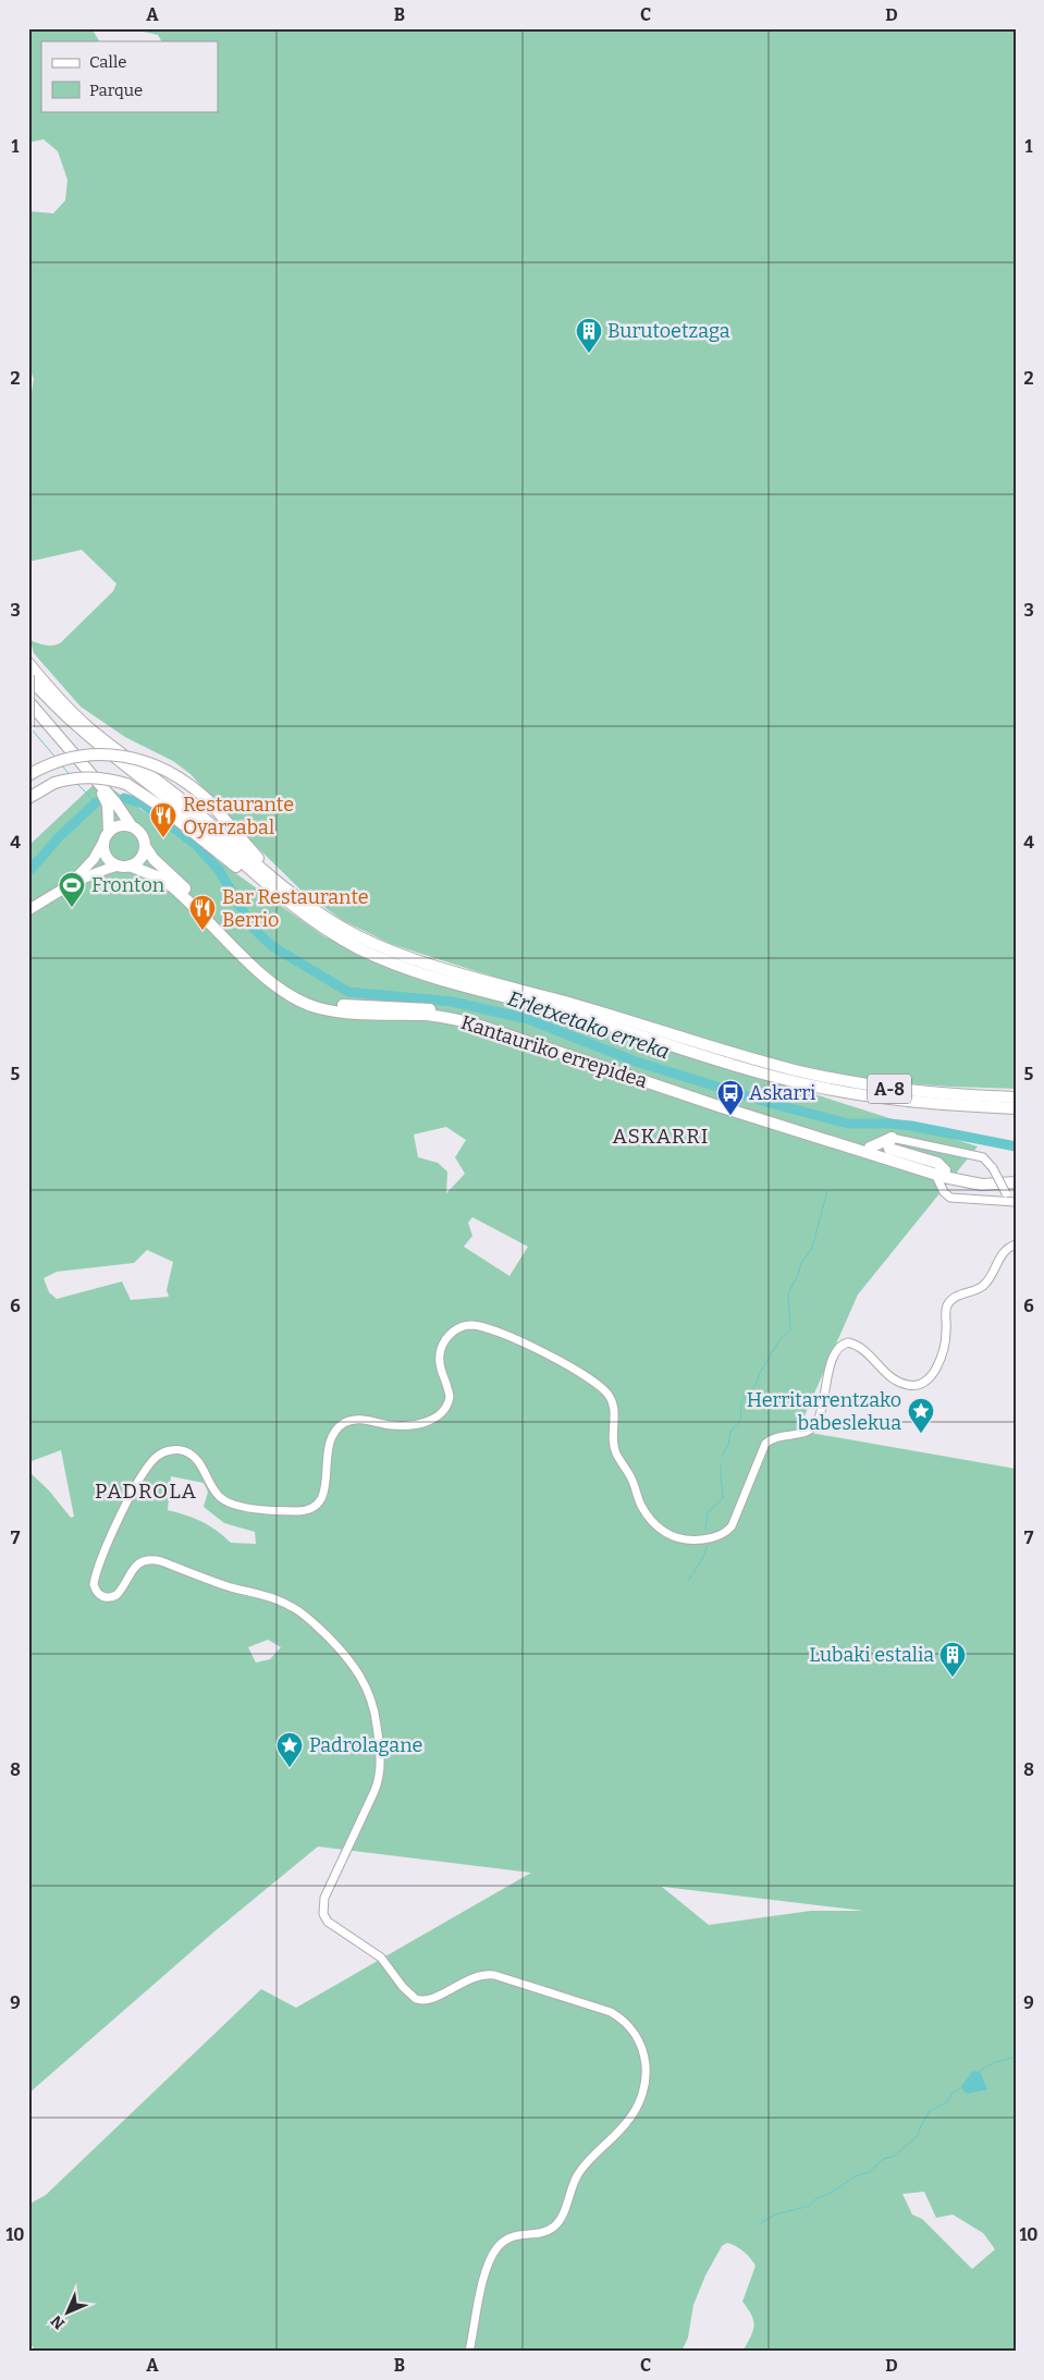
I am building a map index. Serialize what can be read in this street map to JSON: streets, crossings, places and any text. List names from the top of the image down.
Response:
{
  "streets": {
    "highway": ["Kantauriko errepidea", "A-8"]
  },
  "districts": ["ASKARRI", "PADROLA"],
  "water": ["Erletxetako erreka"],
  "places": {
    "building": ["Burutoetzaga", "Lubaki estalia"],
    "restaurant": ["Restaurante Oyarzabal", "Bar Restaurante Berrio"],
    "sports": ["Fronton"],
    "bus stop": ["Askarri"],
    "place": ["Herritarrentzako babeslekua", "Padrolagane"]
  },
  "legend": ["Calle", "Parque"],
  "north": "bottom left",
  "grid": {
    "columns": [
      "A",
      "B",
      "C",
      "D"
    ],
    "rows": [
      "1",
      "2",
      "3",
      "4",
      "5",
      "6",
      "7",
      "8",
      "9",
      "10"
    ]
  }
}
